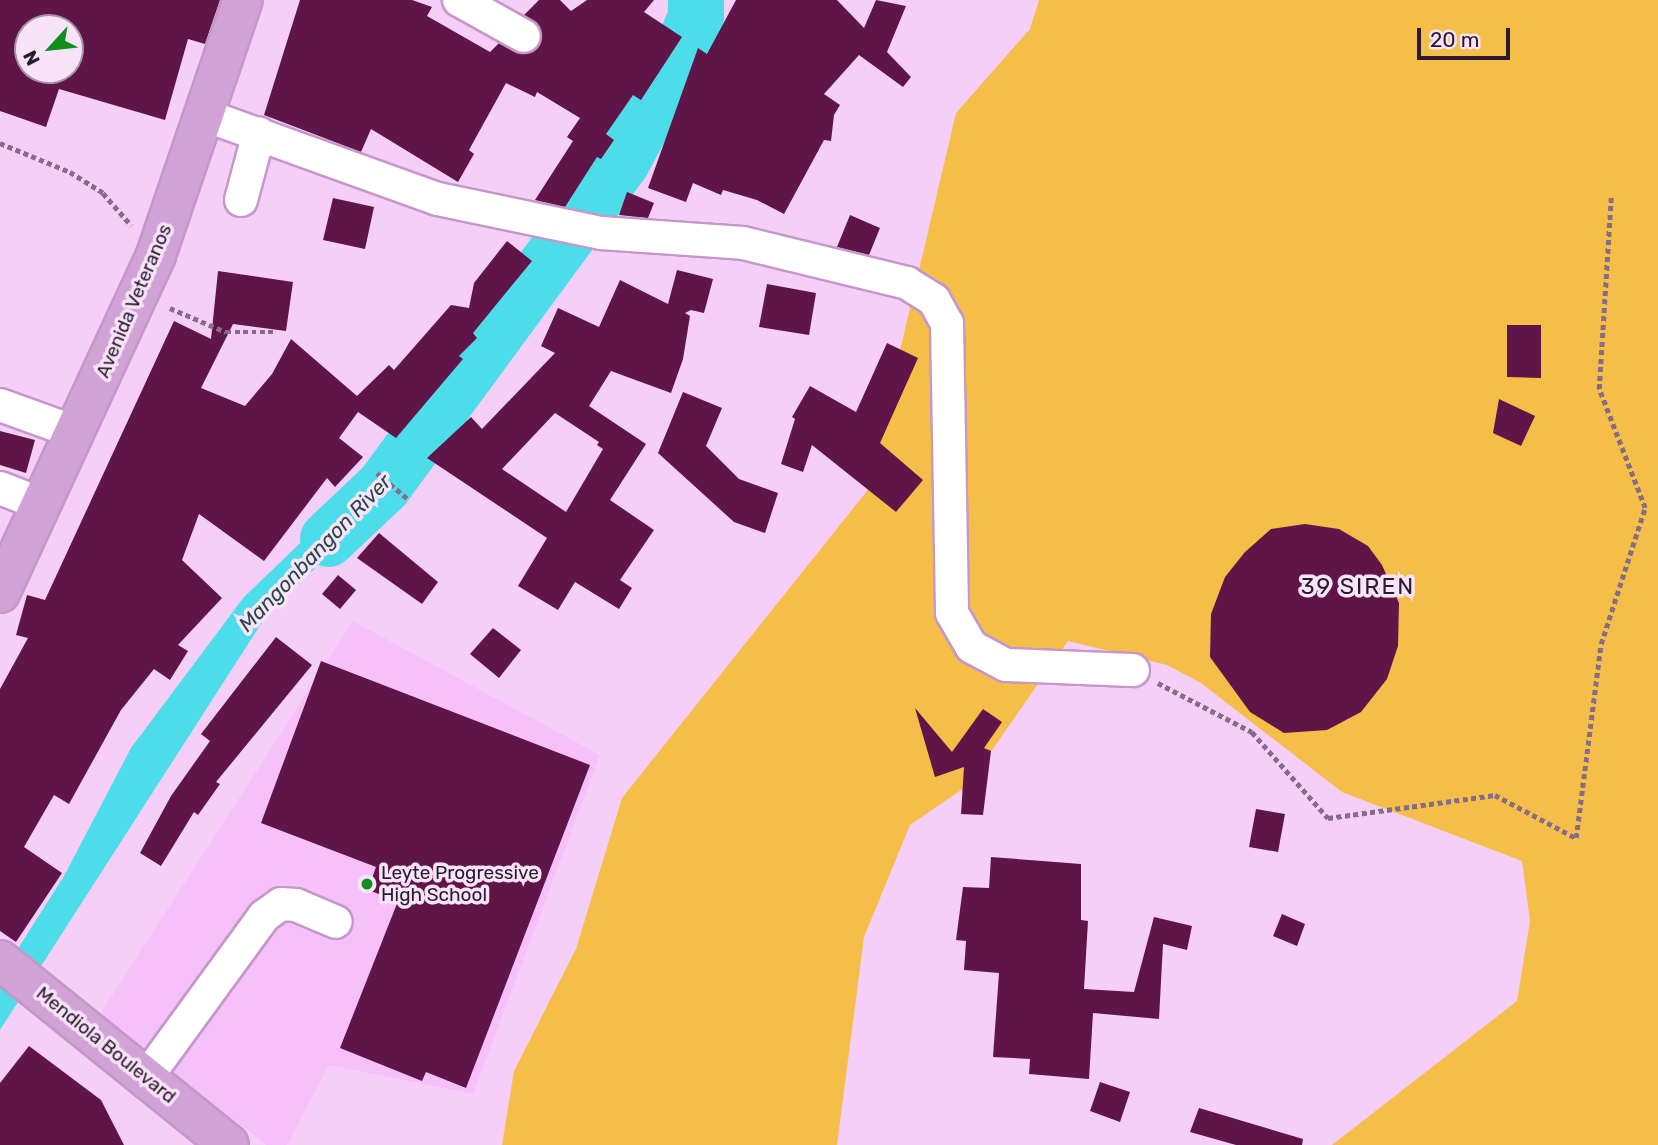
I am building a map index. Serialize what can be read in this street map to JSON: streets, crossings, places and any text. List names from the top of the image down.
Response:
{
  "streets": {
    "main road": ["Avenida Veteranos", "Mendiola Boulevard"]
  },
  "districts": ["39 SIREN"],
  "water": ["Mangonbangon River"],
  "places": ["Leyte Progressive High School"],
  "scale_bar": "20 m",
  "north": "bottom left"
}
